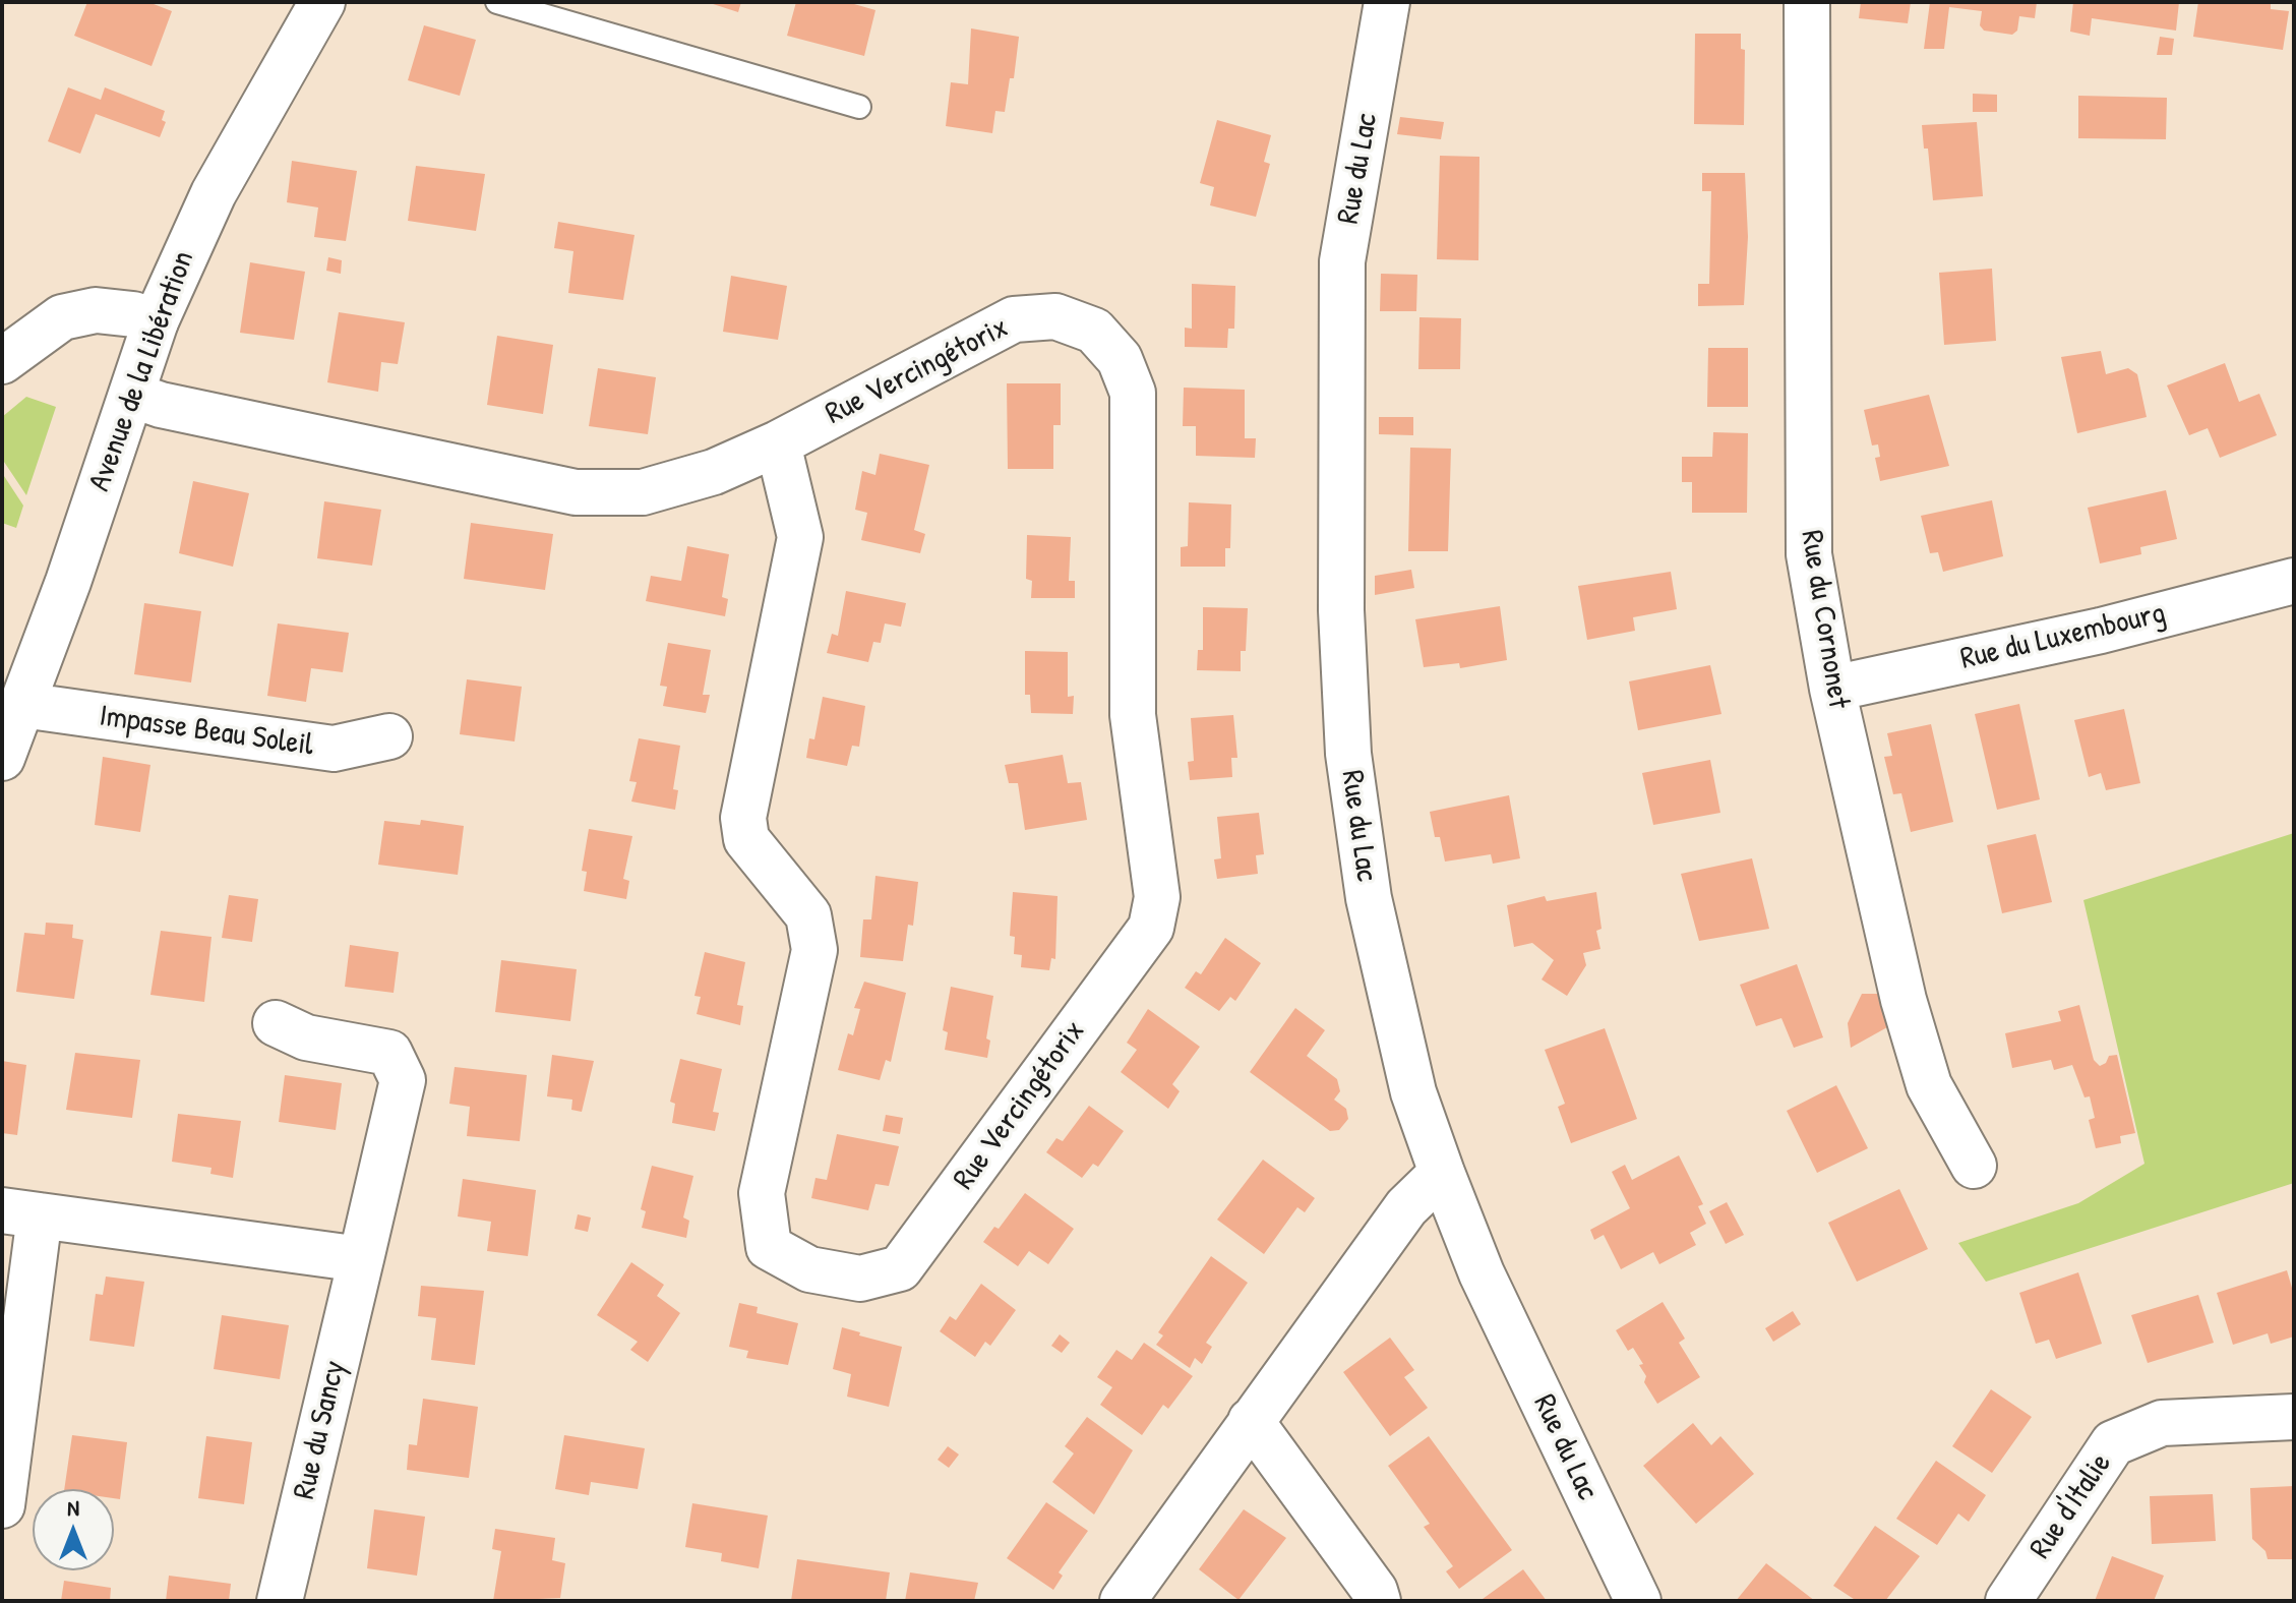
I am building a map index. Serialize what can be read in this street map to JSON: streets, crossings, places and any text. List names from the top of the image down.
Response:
{
  "streets": {
    "street": [
      "Rue du Lac",
      "Avenue de la Libération",
      "Rue Vercingétorix",
      "Rue du Cornonet",
      "Rue du Luxembourg",
      "Impasse Beau Soleil",
      "Rue du Sancy",
      "Rue d'Italie"
    ]
  },
  "crossings": [
    ["Avenue de la Libération", "Rue Vercingétorix"],
    ["Avenue de la Libération", "Impasse Beau Soleil"],
    ["Rue du Cornonet", "Rue du Luxembourg"]
  ],
  "north": "top"
}
